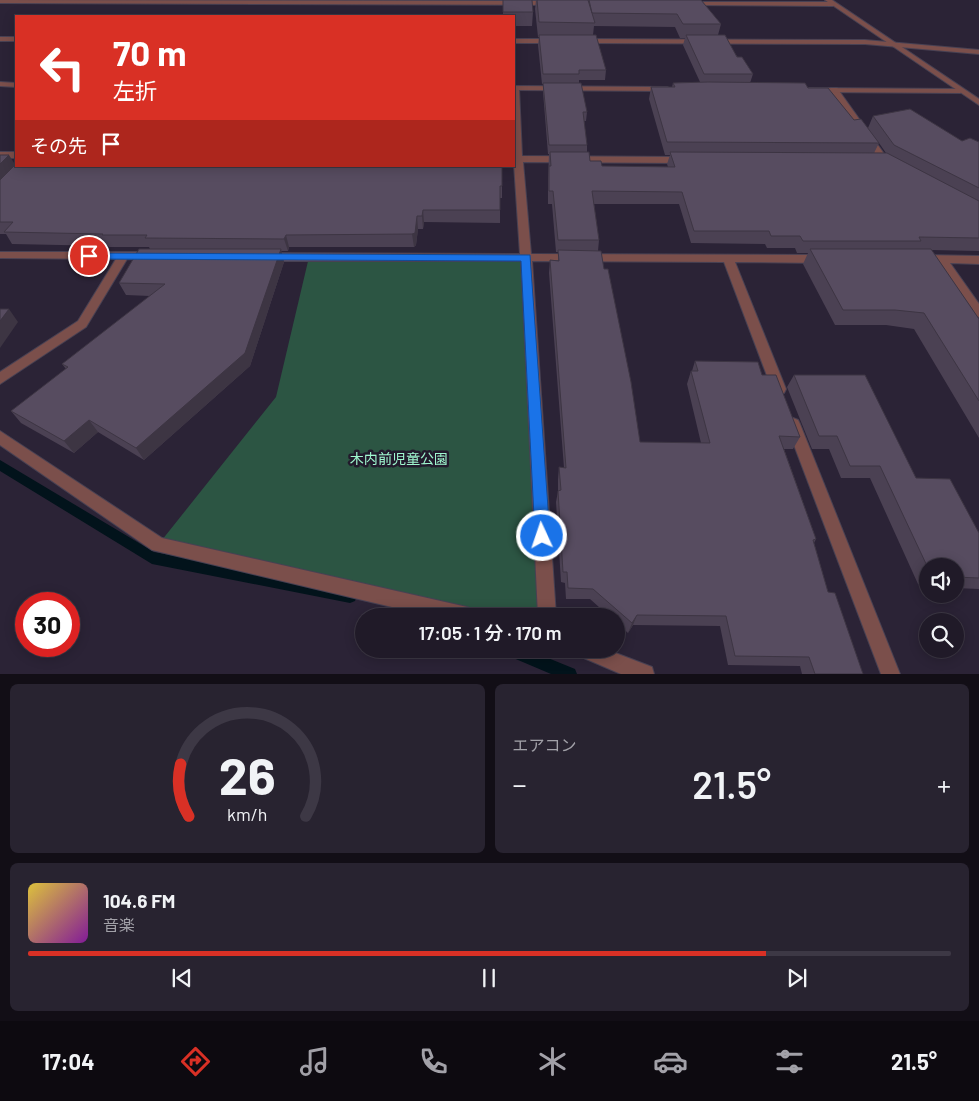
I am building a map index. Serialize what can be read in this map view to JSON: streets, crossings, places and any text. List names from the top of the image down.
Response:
{
  "parks": ["木内前児童公園"],
  "page": {
    "turn": ["70 m", "左折"],
    "then": "その先",
    "limit": "30",
    "trip": "17:05 · 1 分 · 170 m",
    "tile": "エアコン",
    "heat": ["−", "21.5°", "+"],
    "song": ["104.6 FM", "音楽"],
    "tabs": ["17:04", "21.5°"],
    "gauge": ["26", "km/h"]
  }
}
